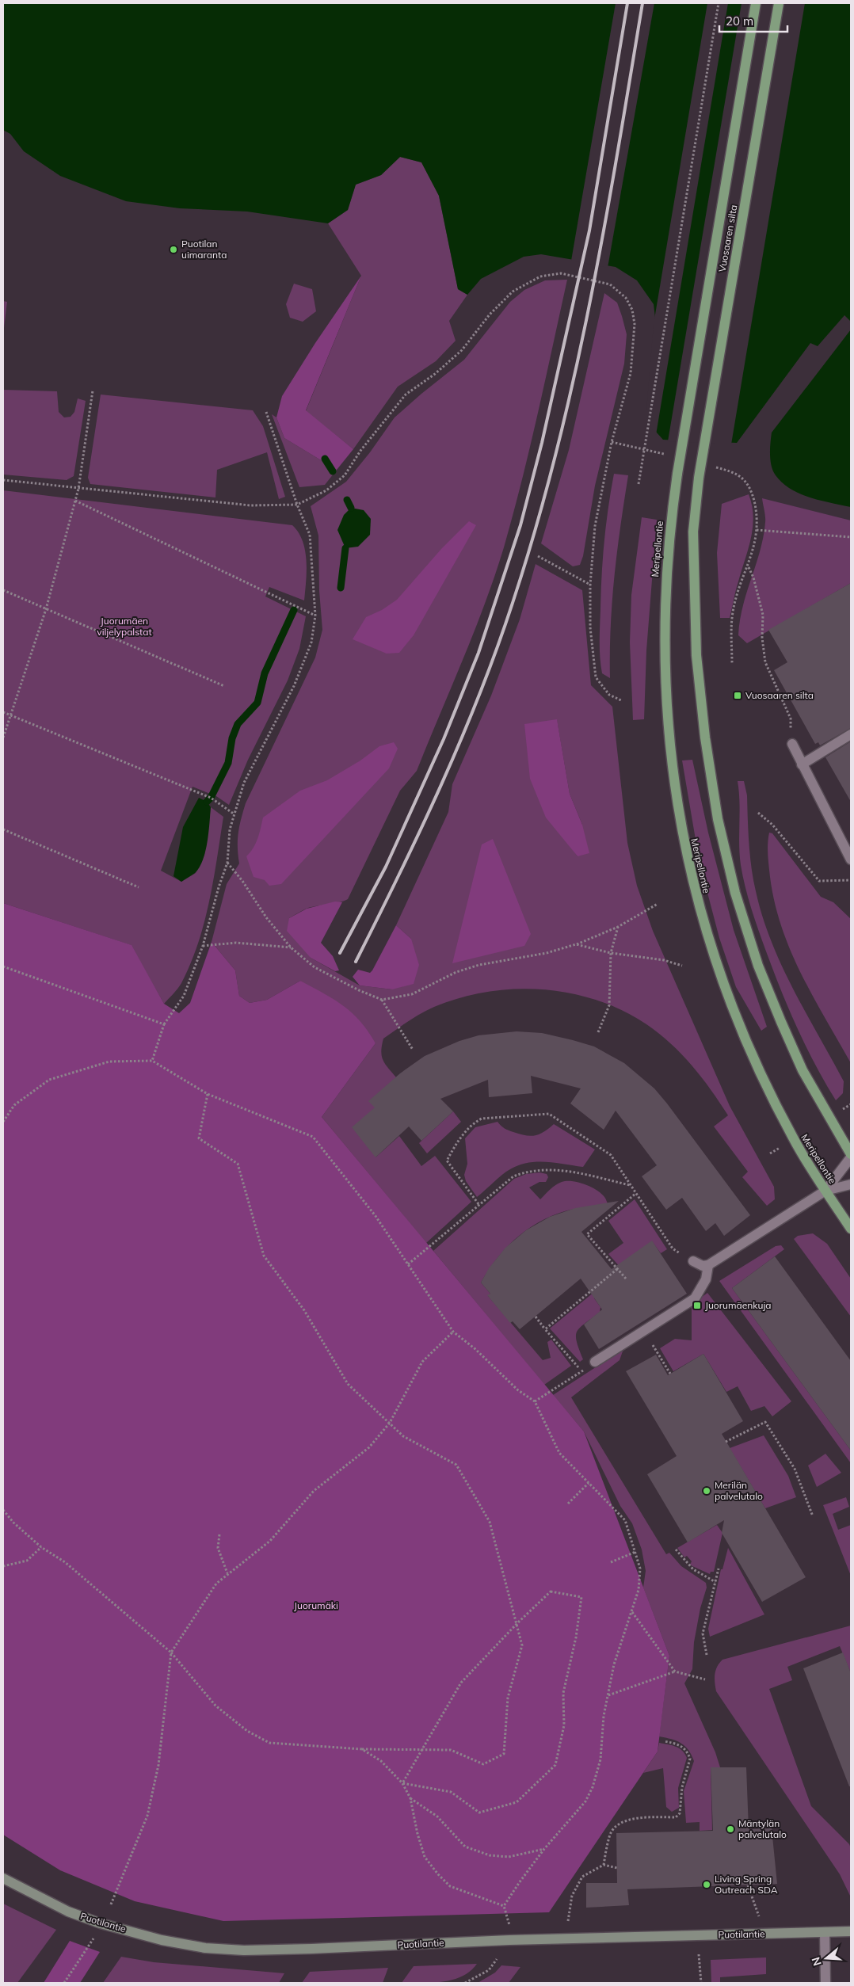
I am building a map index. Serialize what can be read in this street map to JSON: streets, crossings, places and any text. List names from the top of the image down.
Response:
{
  "streets": {
    "main road": ["Vuosaaren silta", "Meripellontie"],
    "street": ["Puotilantie"]
  },
  "crossings": [
    ["Vuosaaren silta", "Meripellontie"]
  ],
  "parks": ["Juorumäen viljelypalstat", "Juorumäki"],
  "places": {
    "other": [
      "Puotilan uimaranta",
      "Merilän palvelutalo",
      "Mäntylän palvelutalo",
      "Living Spring Outreach SDA"
    ],
    "transit": ["Vuosaaren silta", "Juorumäenkuja"]
  },
  "scale_bar": "20 m",
  "north": "left"
}
